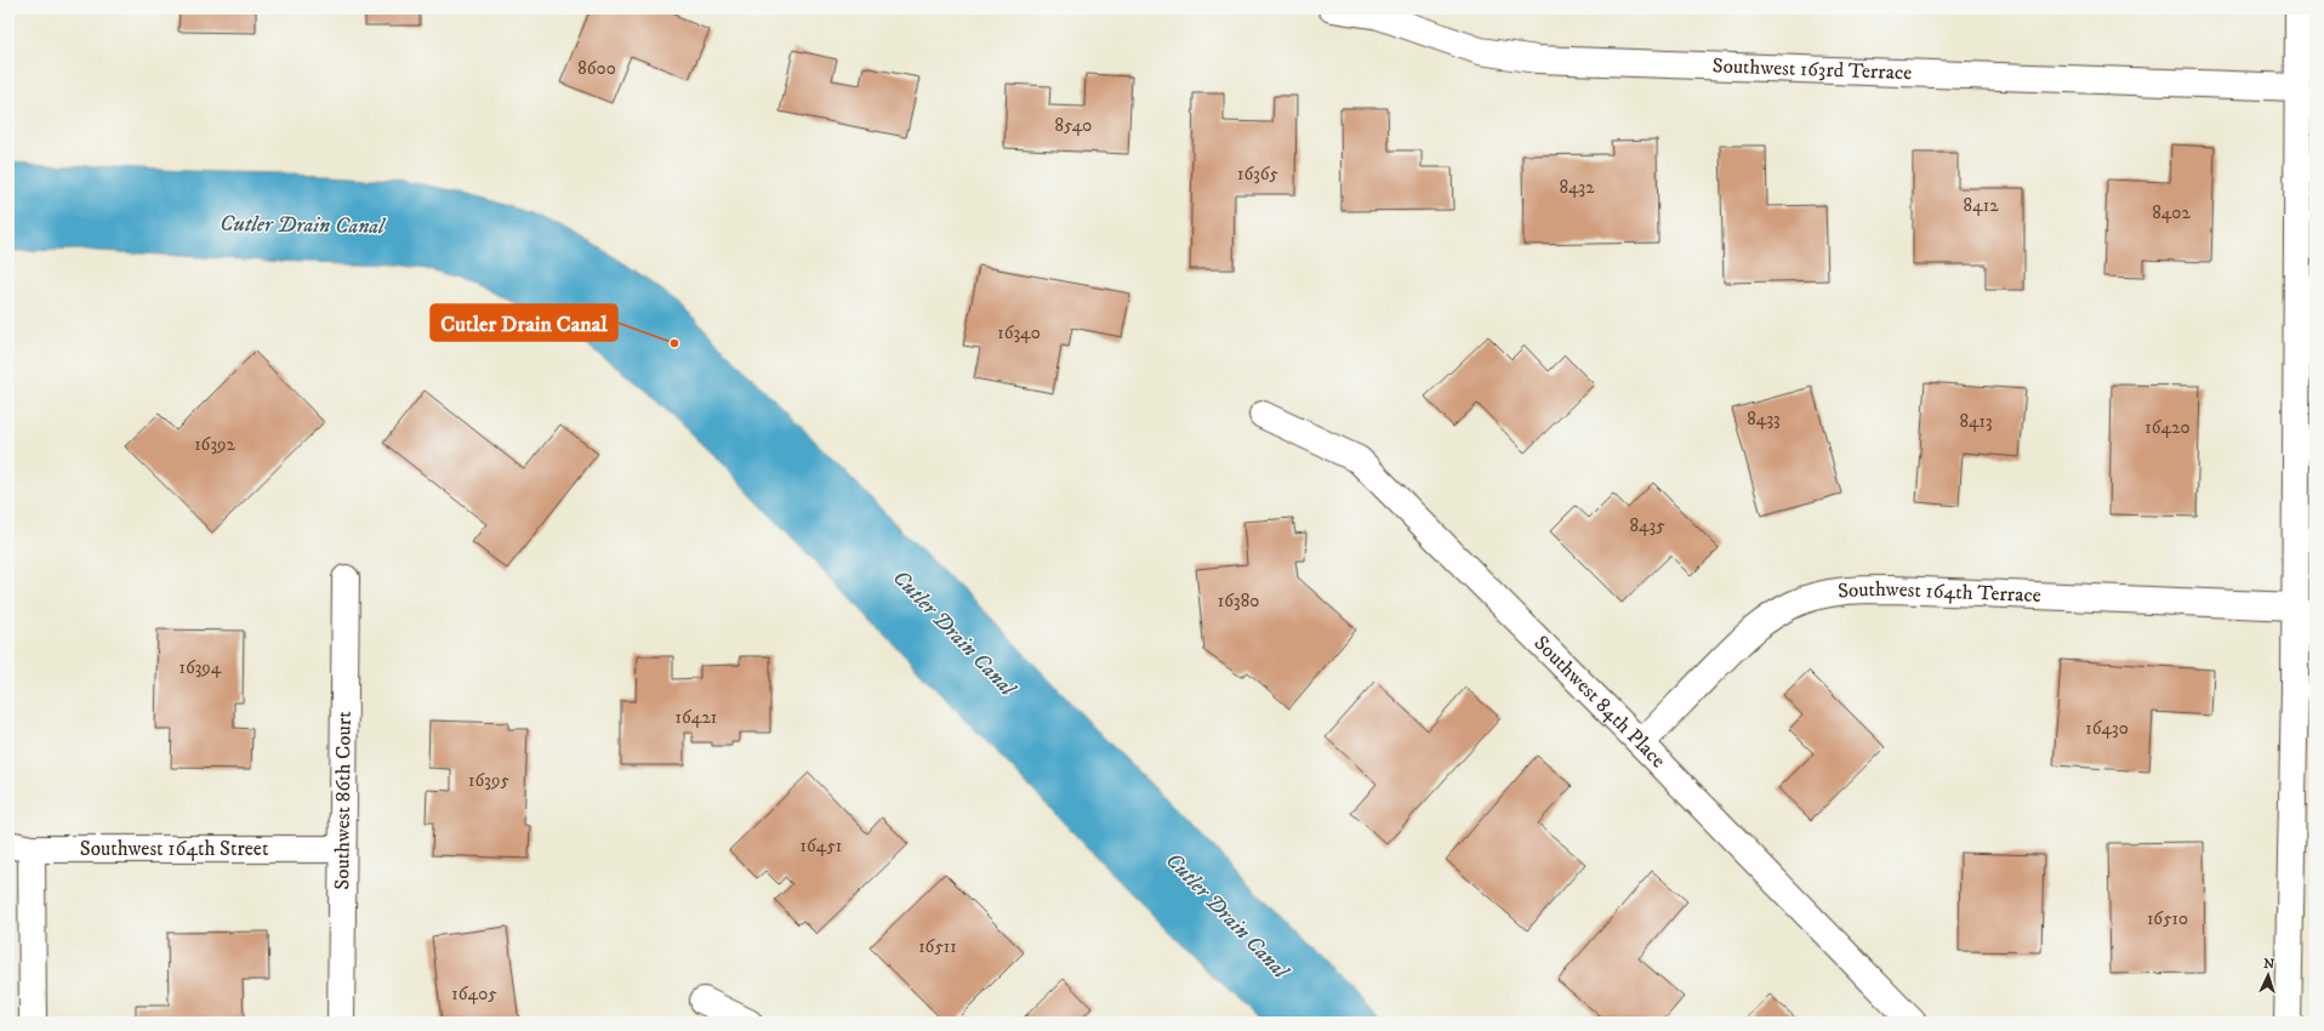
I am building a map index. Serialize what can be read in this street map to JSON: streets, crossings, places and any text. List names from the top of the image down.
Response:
{
  "streets": {
    "street": [
      "Southwest 163rd Terrace",
      "Southwest 164th Terrace",
      "Southwest 84th Place",
      "Southwest 86th Court",
      "Southwest 164th Street"
    ]
  },
  "crossings": [
    ["Southwest 164th Terrace", "Southwest 84th Place"],
    ["Southwest 86th Court", "Southwest 164th Street"]
  ],
  "water": ["Cutler Drain Canal"],
  "places": ["Cutler Drain Canal"],
  "house_numbers": [
    "8600",
    "8540",
    "16365",
    "8432",
    "8412",
    "8402",
    "16340",
    "8433",
    "8413",
    "16420",
    "16392",
    "8435",
    "16380",
    "16394",
    "16421",
    "16430",
    "16395",
    "16451",
    "16510",
    "16511",
    "16405"
  ],
  "north": "top"
}
